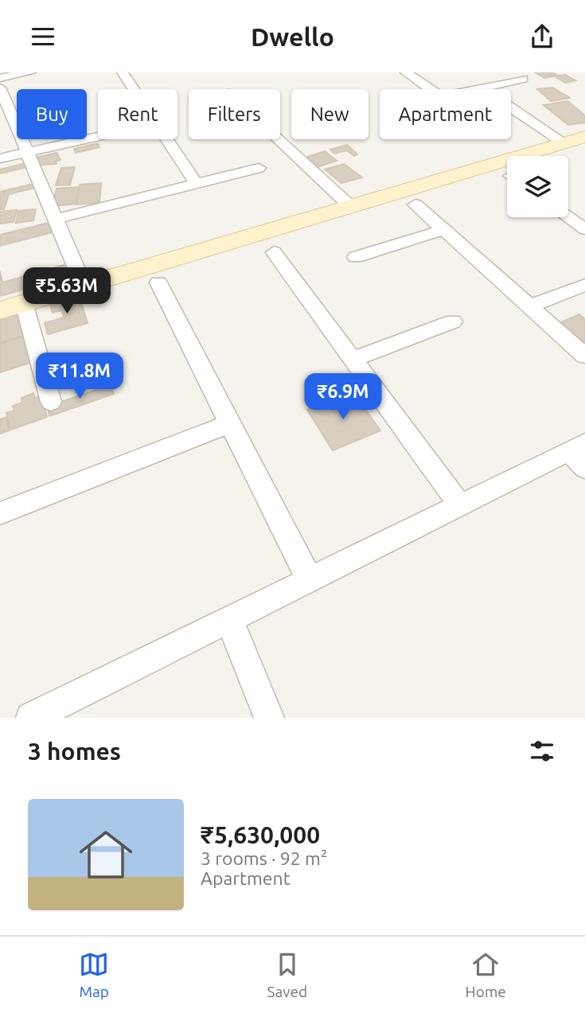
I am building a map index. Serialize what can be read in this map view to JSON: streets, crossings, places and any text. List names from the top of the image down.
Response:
{
  "page": {
    "header": "Dwello",
    "chip": [
      "Buy",
      "Rent",
      "Filters",
      "New",
      "Apartment"
    ],
    "price": ["₹5.63M", "₹11.8M", "₹6.9M"],
    "heading": "3 homes",
    "list": [
      {
        "name": "₹5,630,000",
        "note": "3 rooms · 92 m² · Apartment"
      }
    ],
    "tabs": ["Map", "Saved", "Home"]
  }
}
